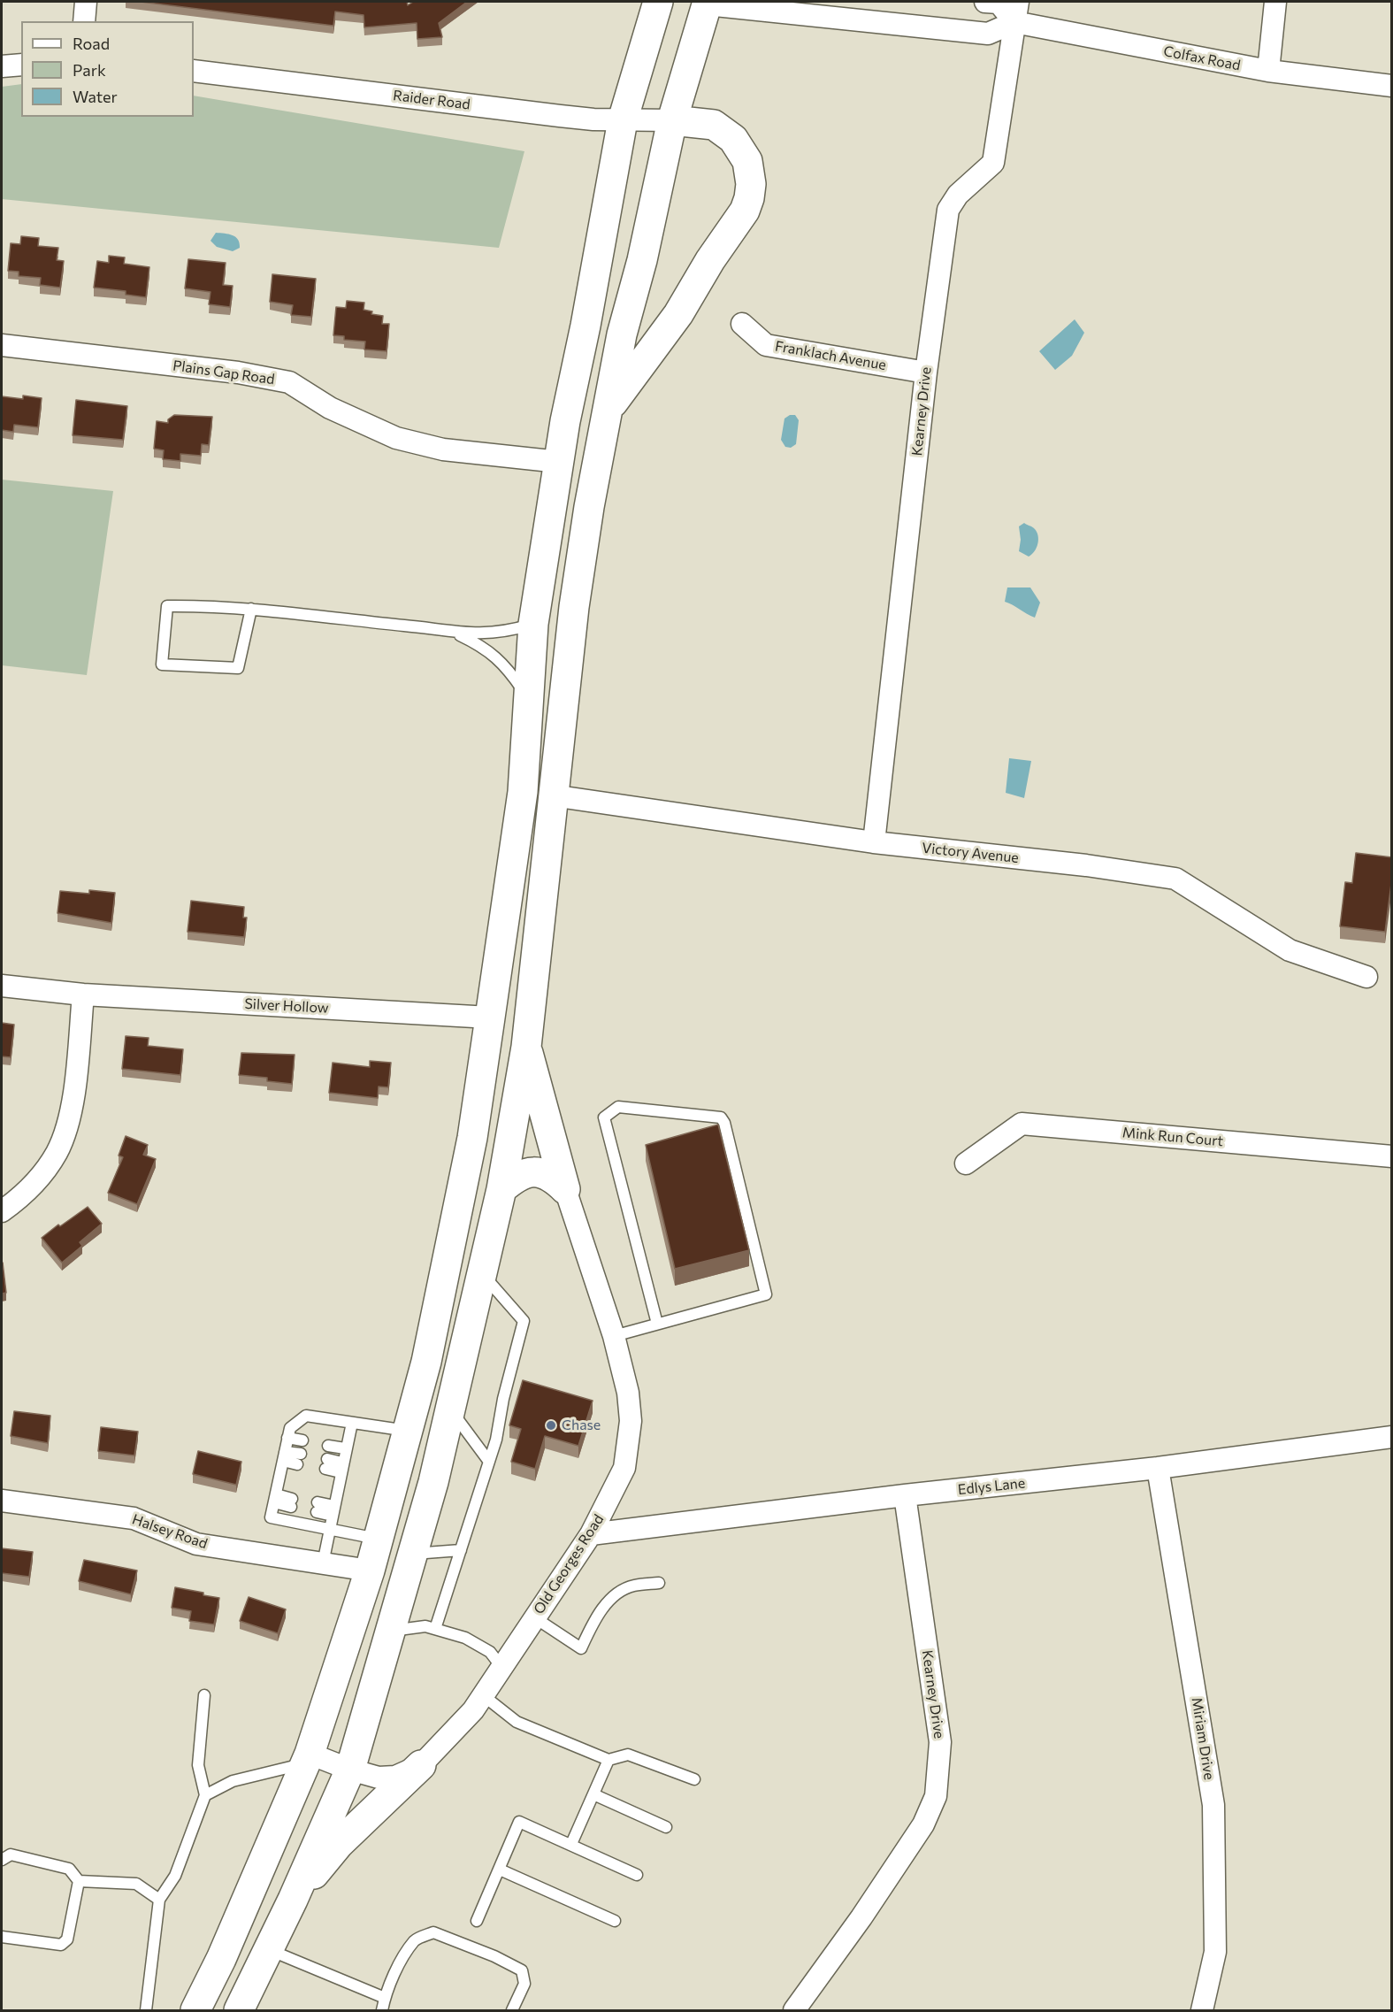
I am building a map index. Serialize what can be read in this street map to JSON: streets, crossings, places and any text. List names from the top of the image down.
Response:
{
  "streets": {
    "street": [
      "Colfax Road",
      "Raider Road",
      "Franklach Avenue",
      "Plains Gap Road",
      "Kearney Drive",
      "Victory Avenue",
      "Silver Hollow",
      "Mink Run Court",
      "Edlys Lane",
      "Halsey Road",
      "Old Georges Road",
      "Miriam Drive"
    ]
  },
  "crossings": [
    ["Colfax Road", "Kearney Drive"],
    ["Franklach Avenue", "Kearney Drive"],
    ["Kearney Drive", "Victory Avenue"],
    ["Kearney Drive", "Edlys Lane"],
    ["Edlys Lane", "Old Georges Road"],
    ["Edlys Lane", "Miriam Drive"]
  ],
  "places": ["Chase"],
  "legend": ["Road", "Park", "Water"]
}
